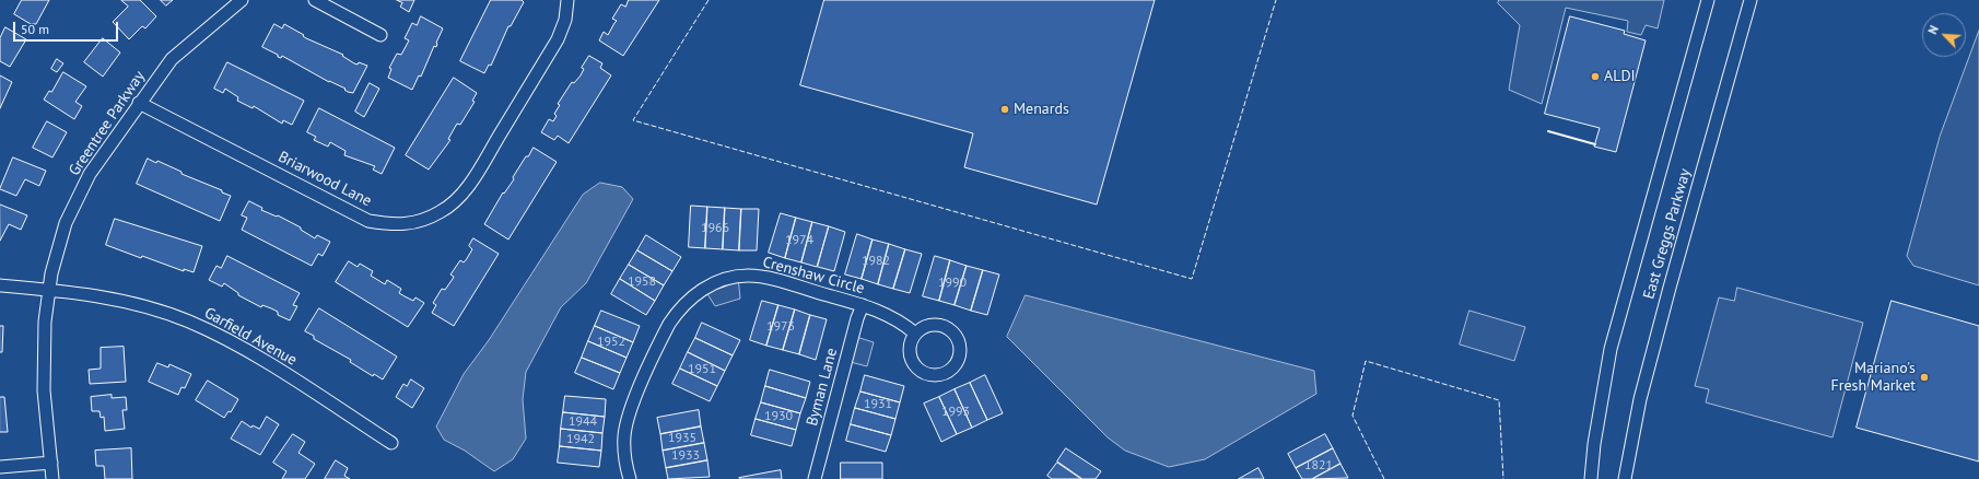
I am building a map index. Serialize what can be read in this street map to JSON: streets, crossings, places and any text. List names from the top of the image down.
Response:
{
  "streets": {
    "street": [
      "Greentree Parkway",
      "Briarwood Lane",
      "East Greggs Parkway",
      "Crenshaw Circle",
      "Garfield Avenue",
      "Byman Lane"
    ]
  },
  "crossings": [
    ["Greentree Parkway", "Briarwood Lane"],
    ["Greentree Parkway", "Garfield Avenue"],
    ["Crenshaw Circle", "Byman Lane"]
  ],
  "places": ["ALDI", "Menards", "Mariano's Fresh Market"],
  "house_numbers": [
    "1966",
    "1974",
    "1982",
    "1958",
    "1990",
    "1973",
    "1952",
    "1951",
    "1931",
    "1993",
    "1930",
    "1944",
    "1935",
    "1942",
    "1933",
    "1821"
  ],
  "scale_bar": "50 m",
  "north": "top left"
}
